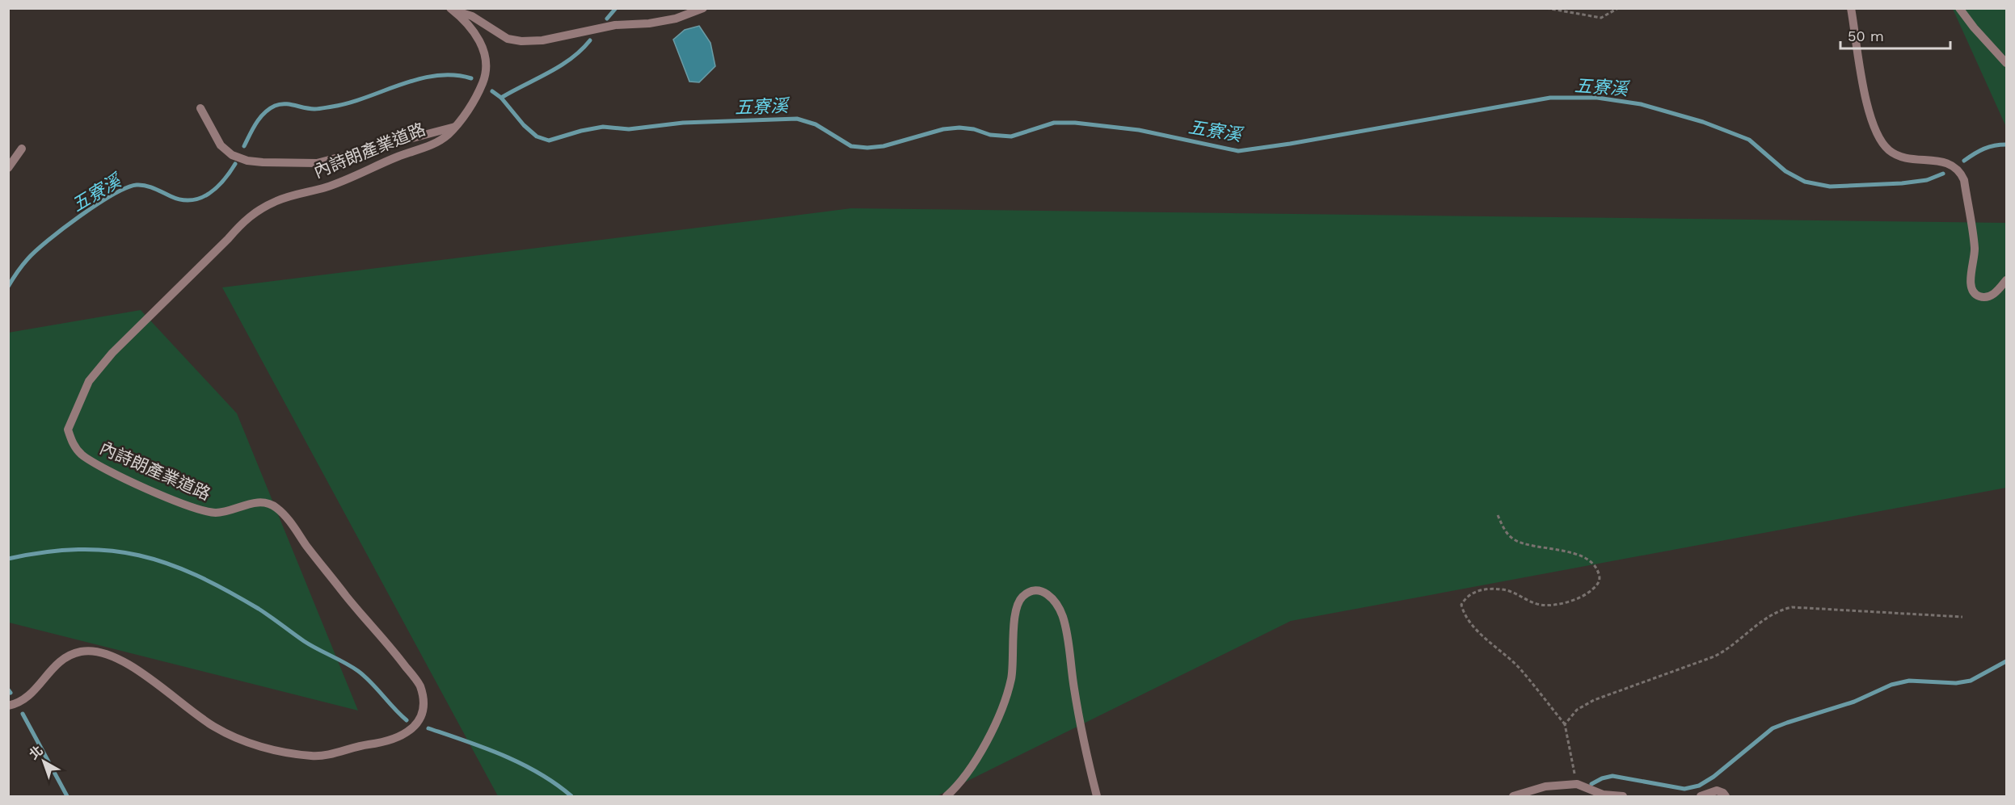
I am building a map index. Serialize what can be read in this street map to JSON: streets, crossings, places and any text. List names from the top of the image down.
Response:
{
  "streets": {
    "lane": ["內詩朗產業道路"]
  },
  "water": ["五寮溪"],
  "scale_bar": "50 m",
  "north": "top left"
}
